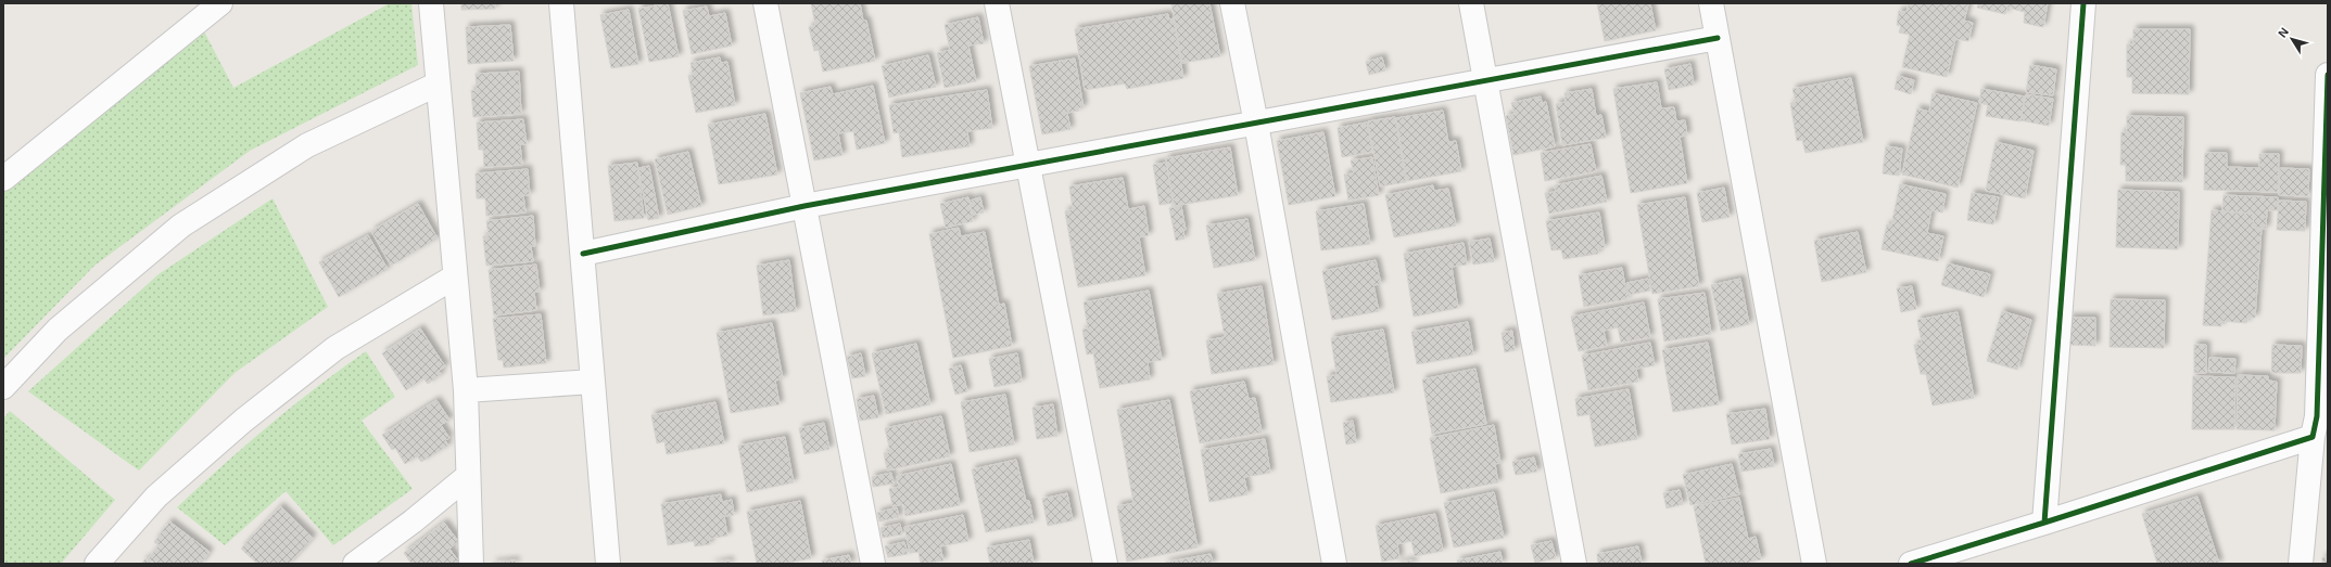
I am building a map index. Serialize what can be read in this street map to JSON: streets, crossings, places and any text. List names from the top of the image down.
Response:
{
  "north": "top left"
}
